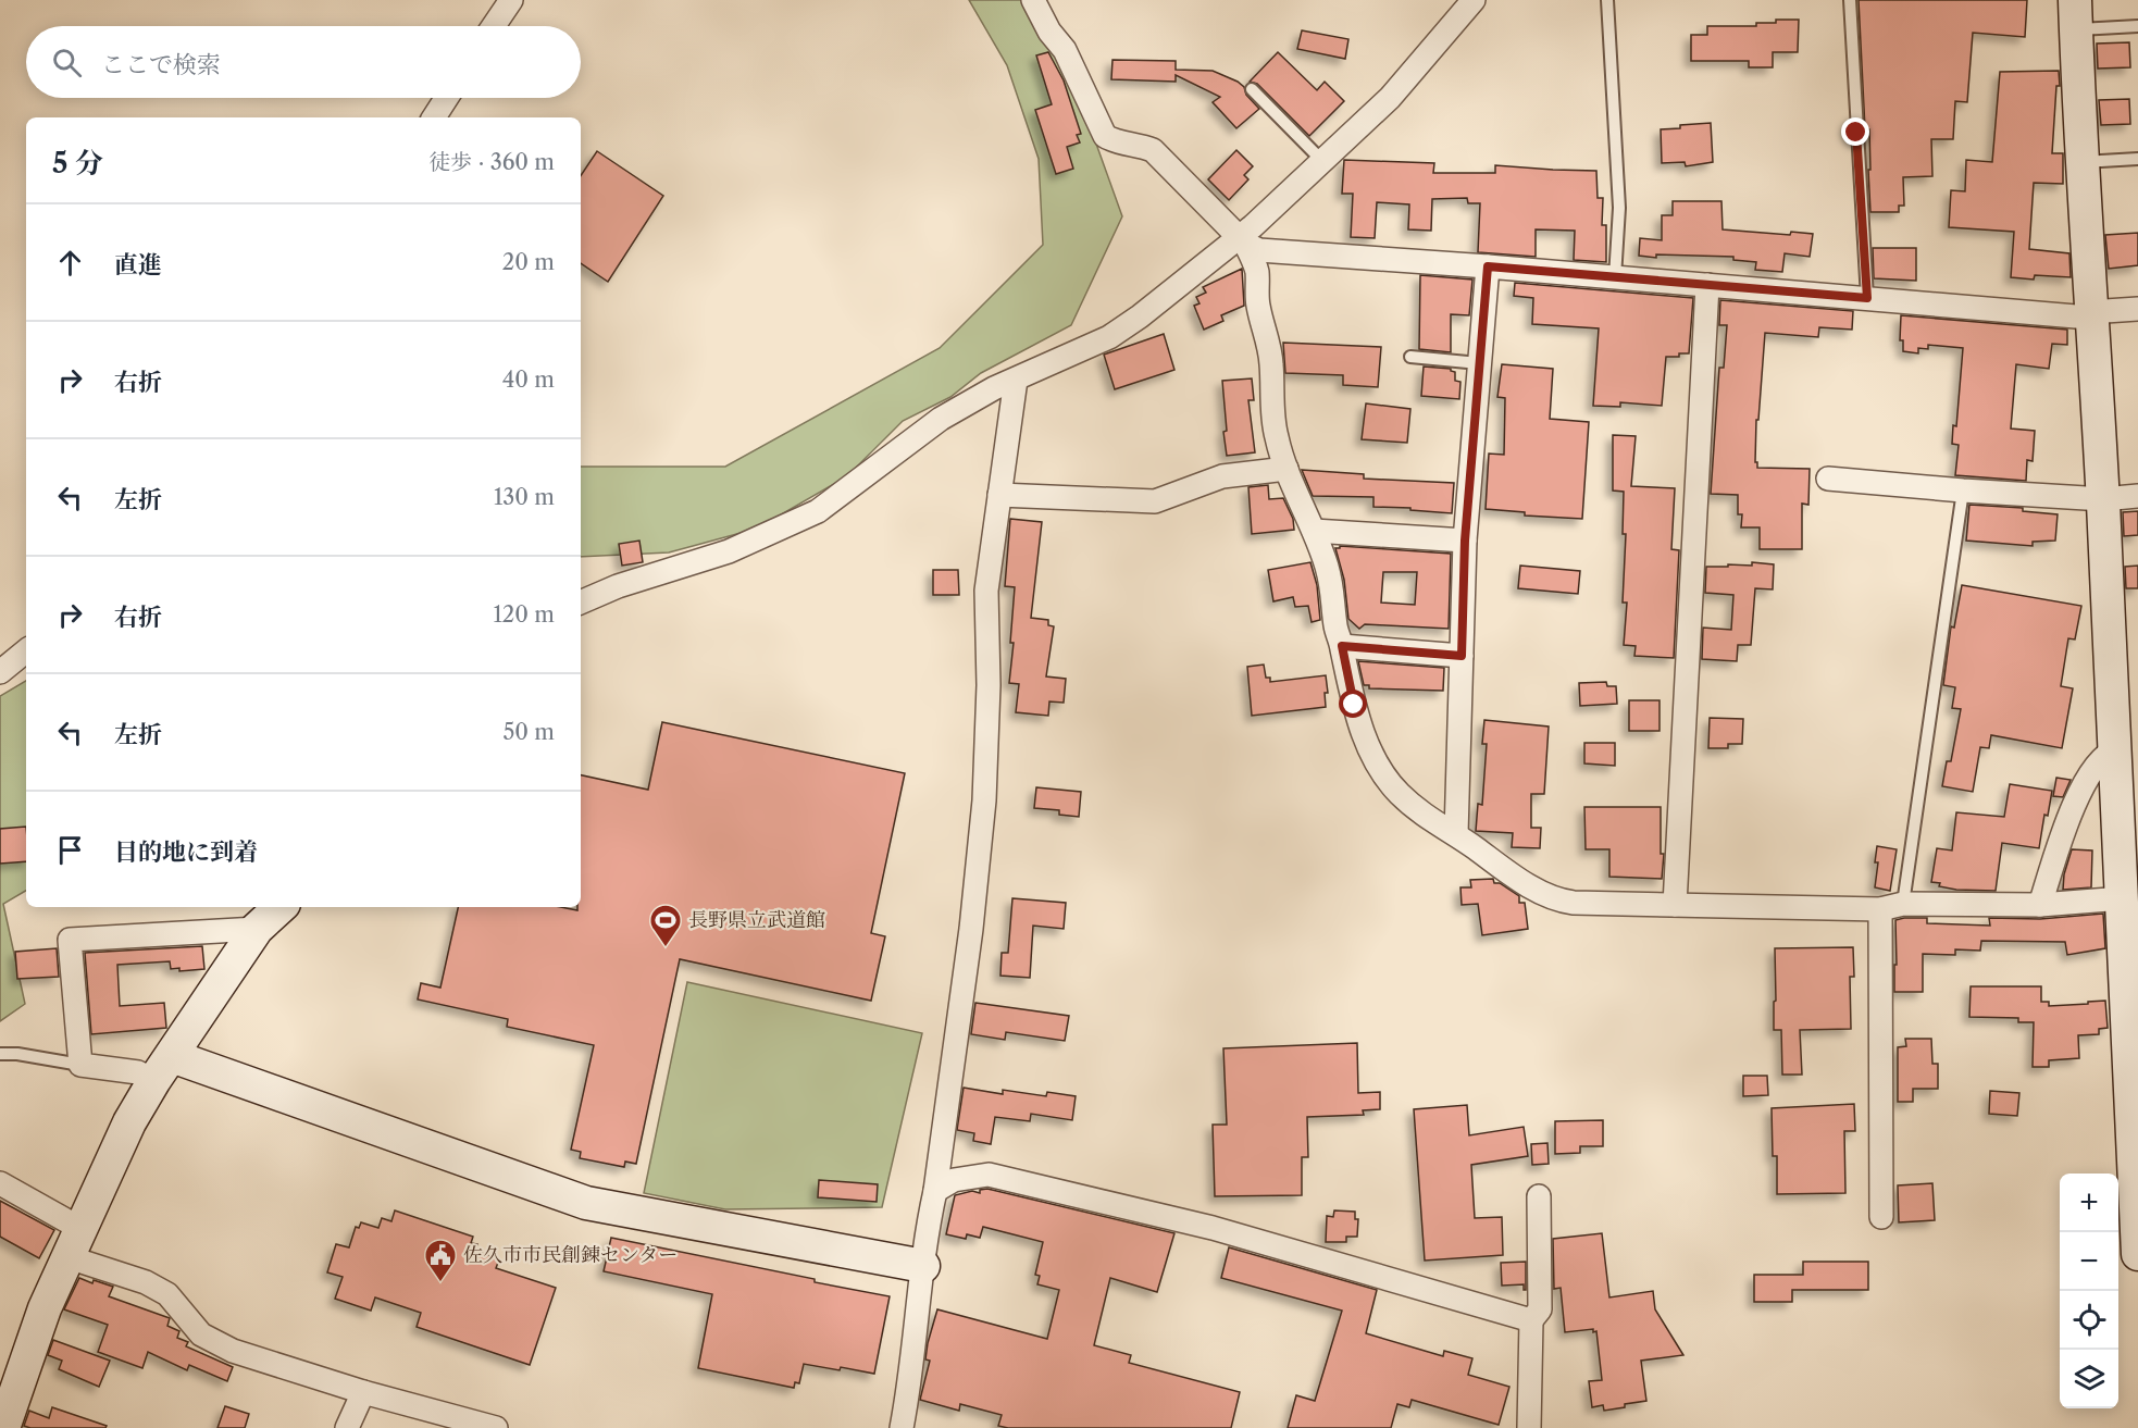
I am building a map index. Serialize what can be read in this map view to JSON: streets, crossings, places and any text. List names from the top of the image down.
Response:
{
  "places": {
    "sports": ["長野県立武道館"],
    "public building": ["佐久市市民創錬センター"]
  },
  "page": {
    "search": "ここで検索",
    "heading": ["5 分", "徒歩 · 360 m"],
    "list": [
      ["直進", "20 m"],
      ["右折", "40 m"],
      ["左折", "130 m"],
      ["右折", "120 m"],
      ["左折", "50 m"],
      "目的地に到着"
    ],
    "map_buttons": ["+", "−"]
  }
}
